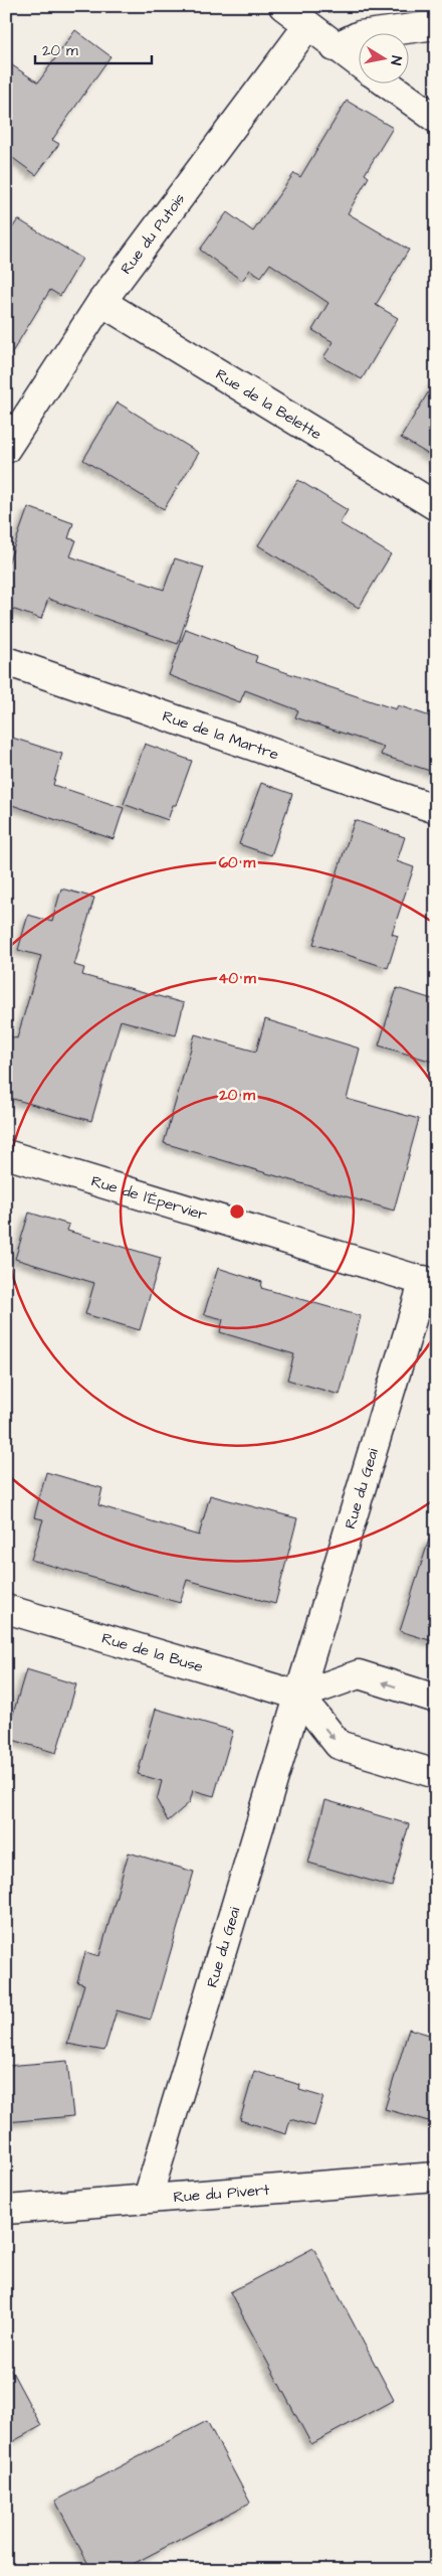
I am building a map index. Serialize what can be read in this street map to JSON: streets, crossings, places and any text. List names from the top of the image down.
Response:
{
  "streets": {
    "street": [
      "Rue du Putois",
      "Rue de la Belette",
      "Rue de la Martre",
      "Rue de l'Épervier",
      "Rue du Geai",
      "Rue de la Buse",
      "Rue du Pivert"
    ]
  },
  "crossings": [
    ["Rue du Putois", "Rue de la Belette"],
    ["Rue de l'Épervier", "Rue du Geai"],
    ["Rue du Geai", "Rue de la Buse"],
    ["Rue du Geai", "Rue du Pivert"]
  ],
  "scale_bar": "20 m",
  "north": "right",
  "rings": ["60 m", "40 m", "20 m"]
}
